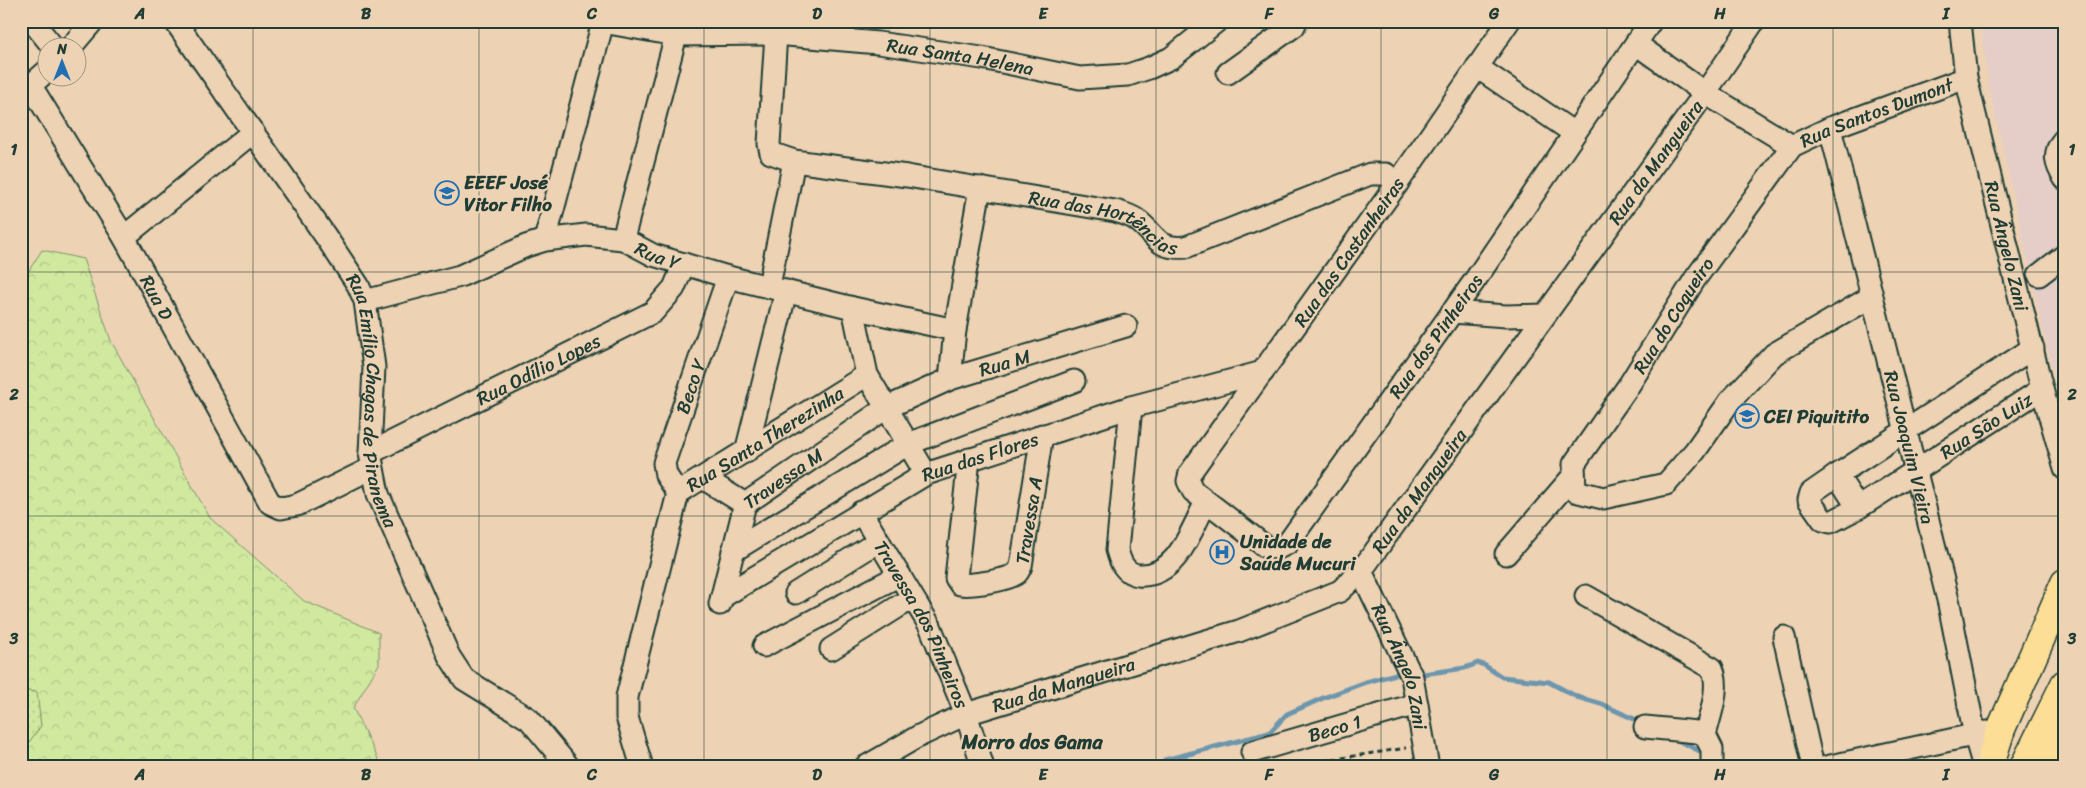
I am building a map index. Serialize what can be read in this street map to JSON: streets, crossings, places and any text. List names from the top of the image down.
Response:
{
  "streets": {
    "street": [
      "Rua Santa Helena",
      "Rua Santos Dumont",
      "Rua da Mangueira",
      "Rua das Hortências",
      "Rua Ângelo Zani",
      "Rua das Castanheiras",
      "Rua Y",
      "Rua D",
      "Rua do Coqueiro",
      "Rua dos Pinheiros",
      "Rua M",
      "Rua Odílio Lopes",
      "Beco Y",
      "Rua Emílio Chagas de Piranema",
      "Rua São Luiz",
      "Rua Santa Therezinha",
      "Rua Joaquim Vieira",
      "Rua das Flores",
      "Travessa M",
      "Travessa A",
      "Travessa dos Pinheiros",
      "Beco 1"
    ]
  },
  "crossings": [
    ["Rua Santa Helena", "Rua das Hortências"],
    ["Rua Santos Dumont", "Rua da Mangueira"],
    ["Rua Santos Dumont", "Rua Ângelo Zani"],
    ["Rua Santos Dumont", "Rua do Coqueiro"],
    ["Rua Santos Dumont", "Rua dos Pinheiros"],
    ["Rua Santos Dumont", "Rua Joaquim Vieira"],
    ["Rua da Mangueira", "Rua Ângelo Zani"],
    ["Rua da Mangueira", "Travessa dos Pinheiros"],
    ["Rua das Hortências", "Rua das Castanheiras"],
    ["Rua Ângelo Zani", "Rua São Luiz"],
    ["Rua Ângelo Zani", "Beco 1"],
    ["Rua das Castanheiras", "Rua dos Pinheiros"],
    ["Rua das Castanheiras", "Rua das Flores"],
    ["Rua Y", "Rua Odílio Lopes"],
    ["Rua Y", "Beco Y"],
    ["Rua Y", "Rua Emílio Chagas de Piranema"],
    ["Rua D", "Rua Odílio Lopes"],
    ["Rua M", "Rua Santa Therezinha"],
    ["Rua M", "Travessa M"],
    ["Rua Odílio Lopes", "Rua Emílio Chagas de Piranema"],
    ["Beco Y", "Rua Santa Therezinha"],
    ["Rua São Luiz", "Rua Joaquim Vieira"],
    ["Rua Santa Therezinha", "Rua das Flores"],
    ["Rua Santa Therezinha", "Travessa M"],
    ["Rua das Flores", "Travessa M"],
    ["Rua das Flores", "Travessa A"],
    ["Rua das Flores", "Travessa dos Pinheiros"]
  ],
  "districts": ["Morro dos Gama"],
  "places": {
    "school or university": ["EEEF José Vitor Filho", "CEI Piquitito"],
    "hospital": ["Unidade de Saúde Mucuri"]
  },
  "north": "top",
  "grid": {
    "columns": [
      "A",
      "B",
      "C",
      "D",
      "E",
      "F",
      "G",
      "H",
      "I"
    ],
    "rows": ["1", "2", "3"]
  }
}
